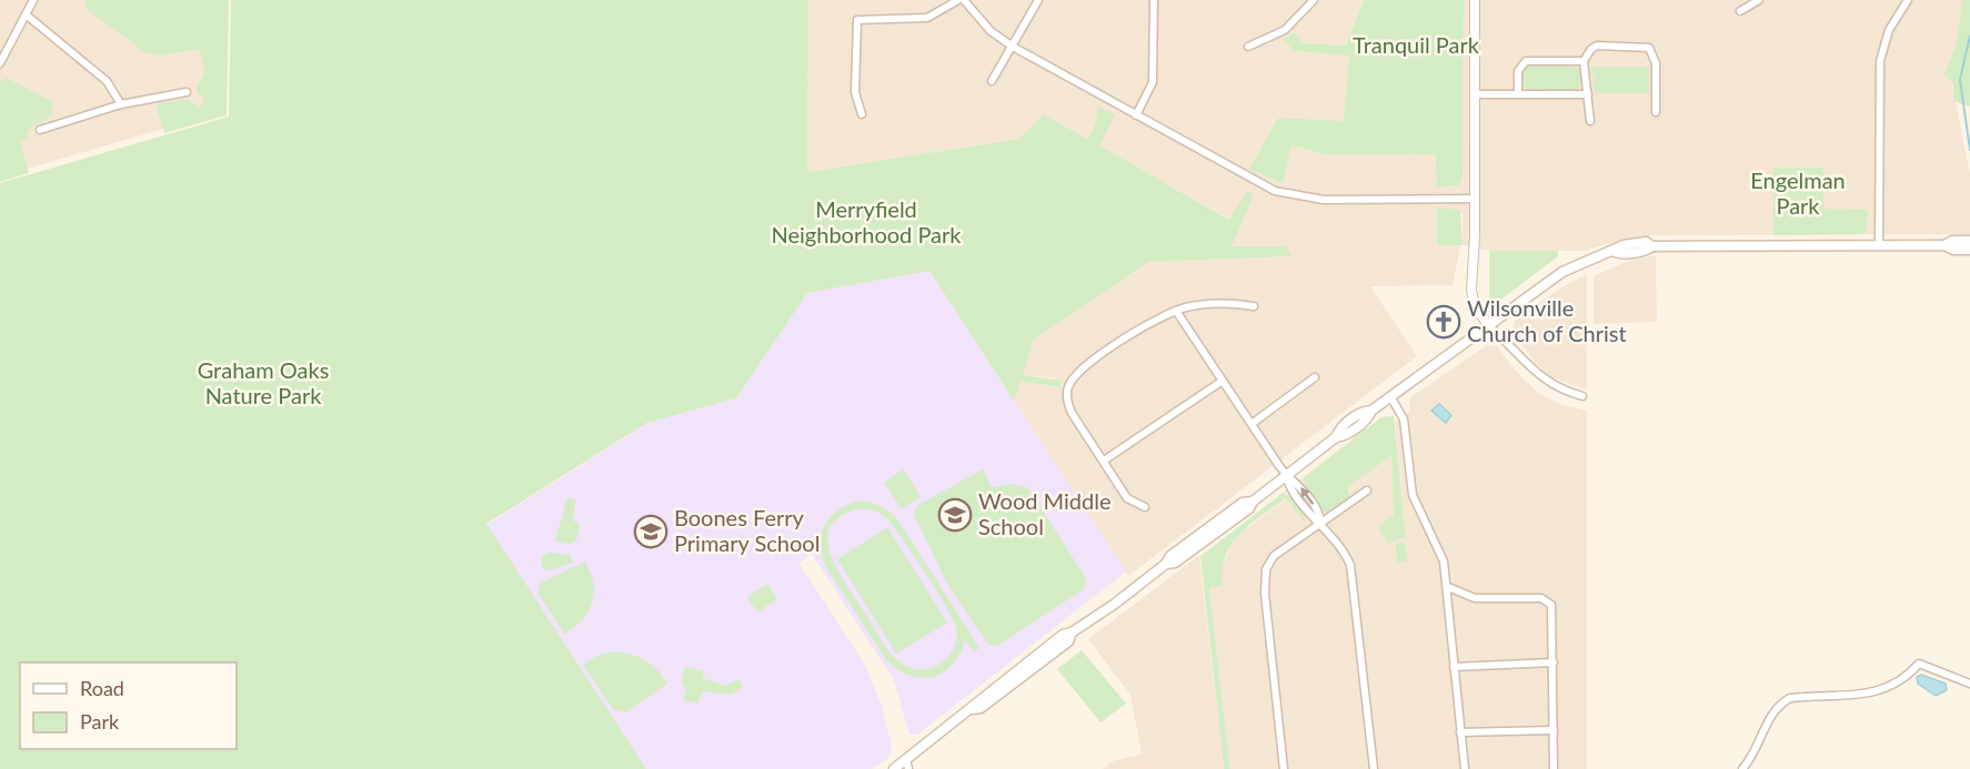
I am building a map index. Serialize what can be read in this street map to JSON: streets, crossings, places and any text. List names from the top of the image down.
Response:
{
  "parks": [
    "Tranquil Park",
    "Engelman Park",
    "Merryfield Neighborhood Park",
    "Graham Oaks Nature Park"
  ],
  "places": {
    "church": ["Wilsonville Church of Christ"],
    "school or university": ["Wood Middle School", "Boones Ferry Primary School"]
  },
  "legend": ["Road", "Park"]
}
